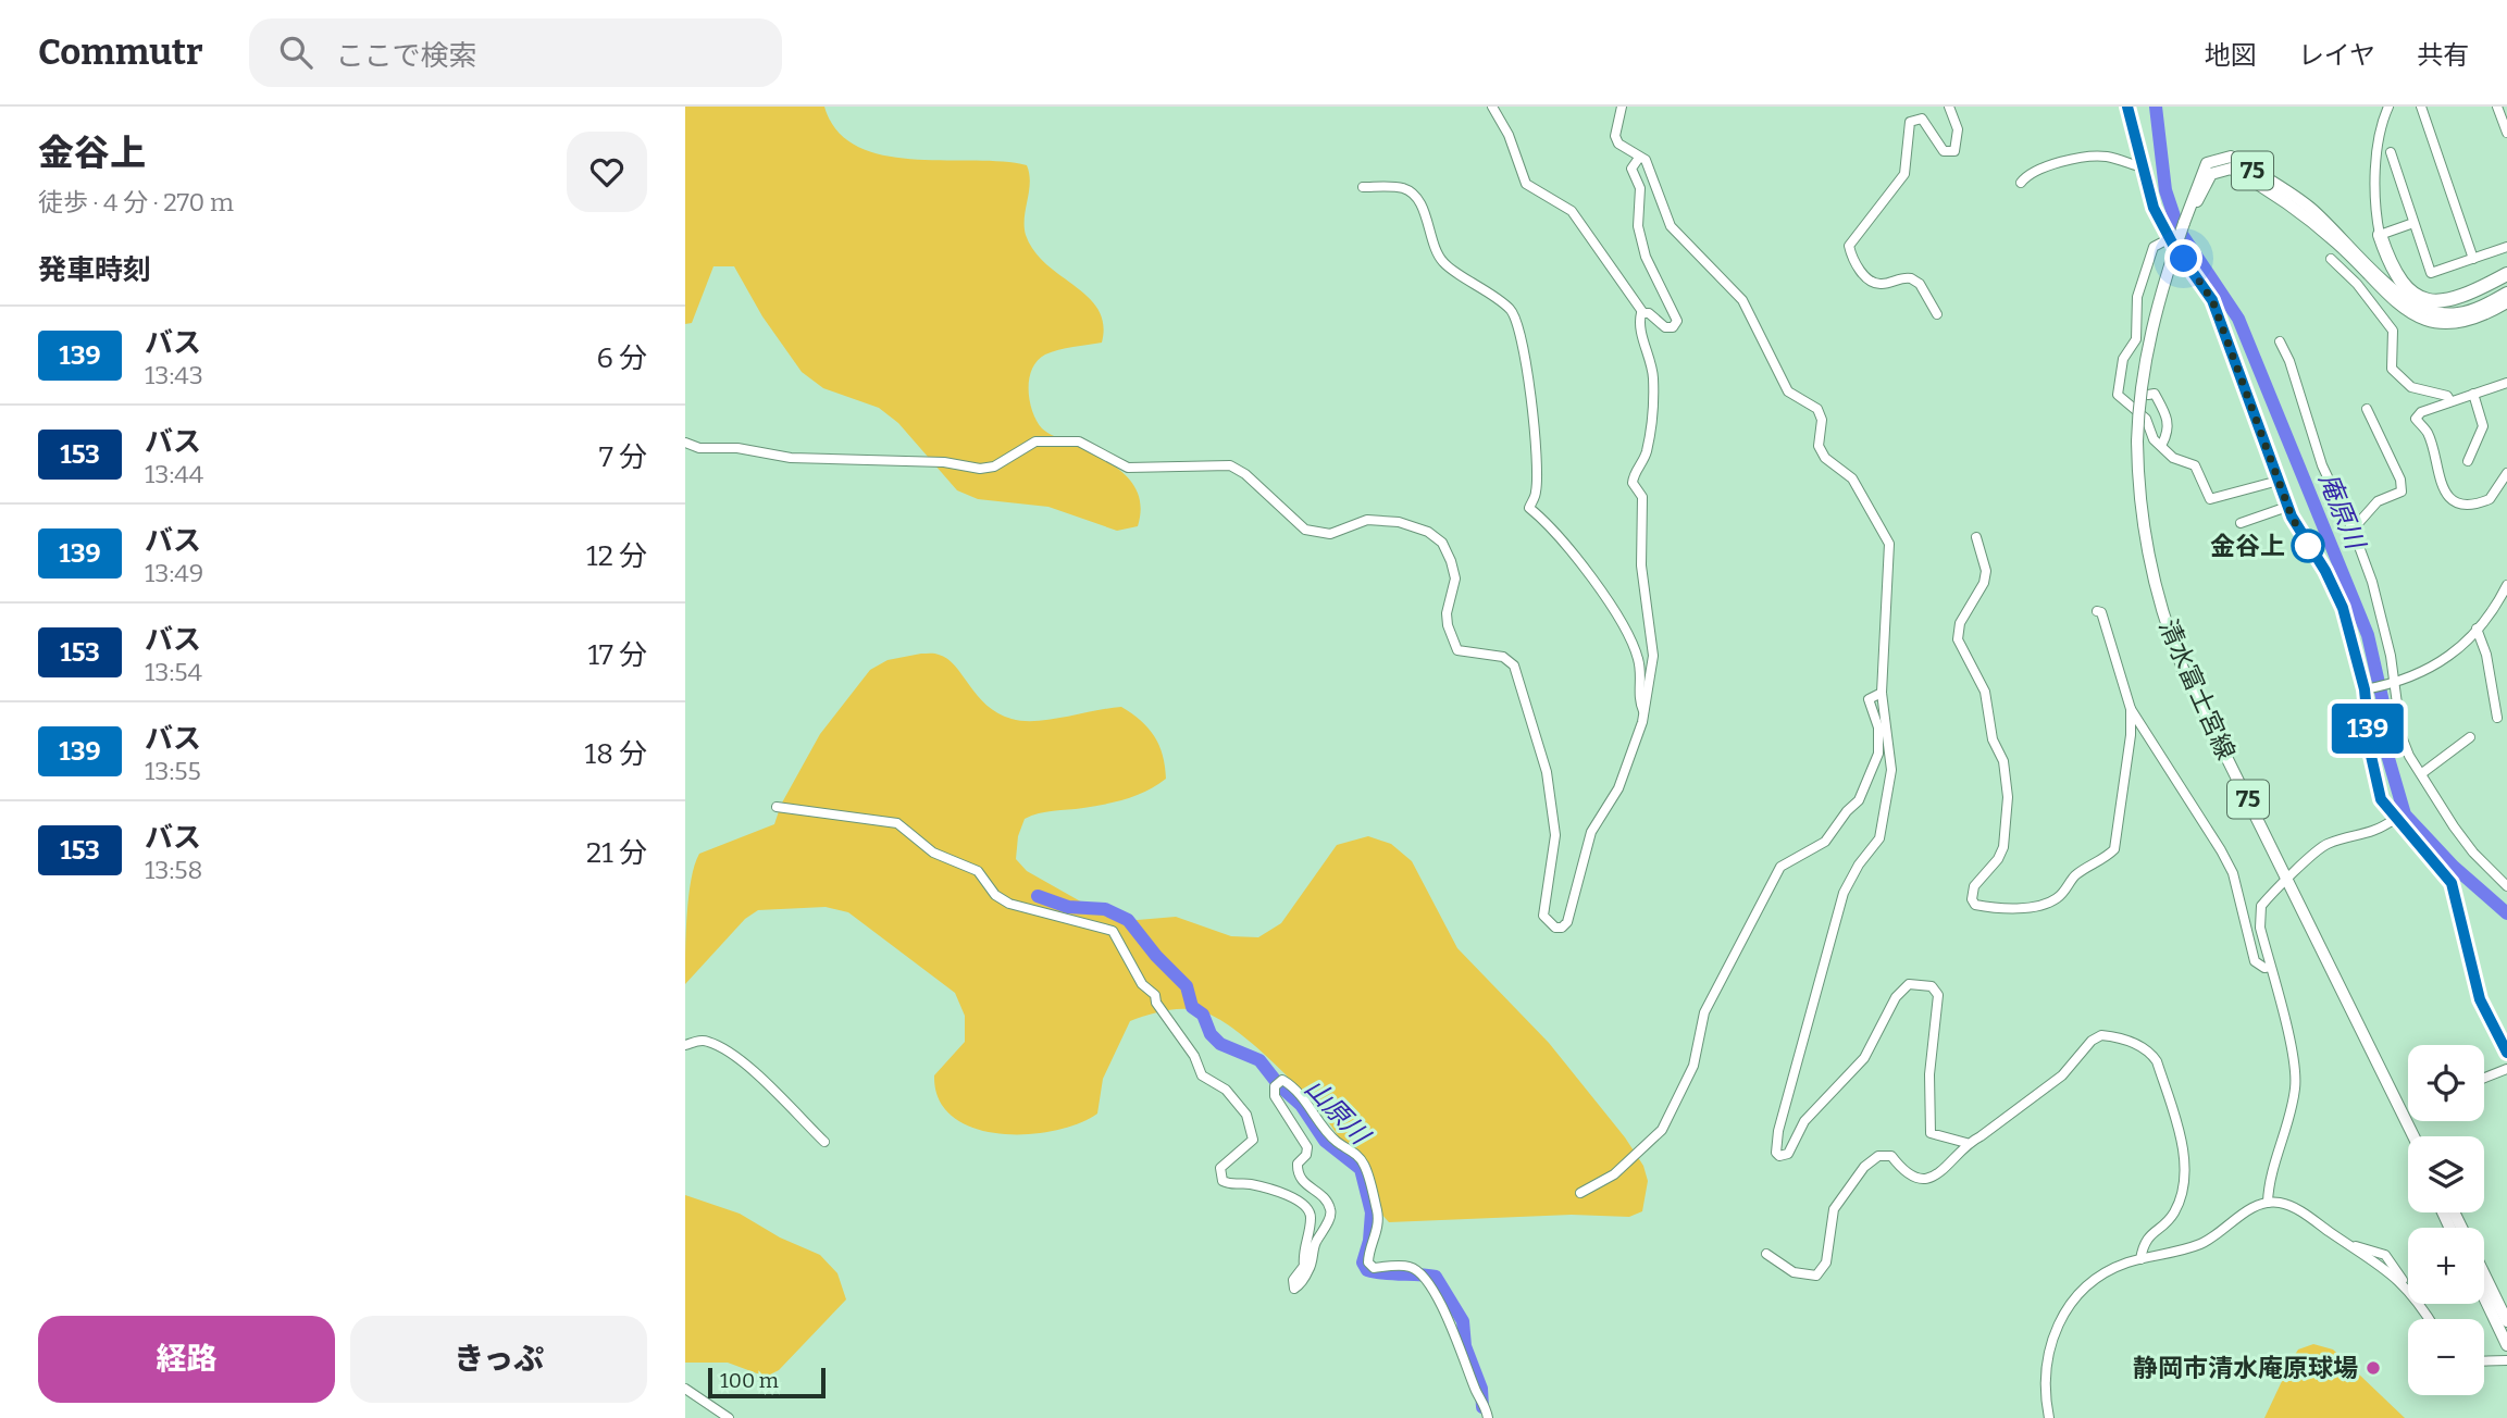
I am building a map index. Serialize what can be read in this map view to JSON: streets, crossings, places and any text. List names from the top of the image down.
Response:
{
  "streets": {
    "main road": ["75", "清水富士宮線"]
  },
  "water": ["庵原川", "山原川"],
  "places": ["金谷上", "静岡市清水庵原球場"],
  "lines": ["bus line 139"],
  "scale_bar": "100 m",
  "page": {
    "header": "Commutr",
    "search": "ここで検索",
    "nav": ["地図", "レイヤ", "共有"],
    "heading": [
      ["金谷上", "徒歩 · 4 分 · 270 m"],
      "発車時刻"
    ],
    "on_map": "139",
    "list": [
      {
        "mark": "139",
        "name": "バス",
        "note": "13:43",
        "value": "6 分"
      },
      {
        "mark": "153",
        "name": "バス",
        "note": "13:44",
        "value": "7 分"
      },
      {
        "mark": "139",
        "name": "バス",
        "note": "13:49",
        "value": "12 分"
      },
      {
        "mark": "153",
        "name": "バス",
        "note": "13:54",
        "value": "17 分"
      },
      {
        "mark": "139",
        "name": "バス",
        "note": "13:55",
        "value": "18 分"
      },
      {
        "mark": "153",
        "name": "バス",
        "note": "13:58",
        "value": "21 分"
      }
    ],
    "map_buttons": ["+", "−"],
    "buttons": ["経路", "きっぷ"],
    "scale": "100 m"
  }
}
